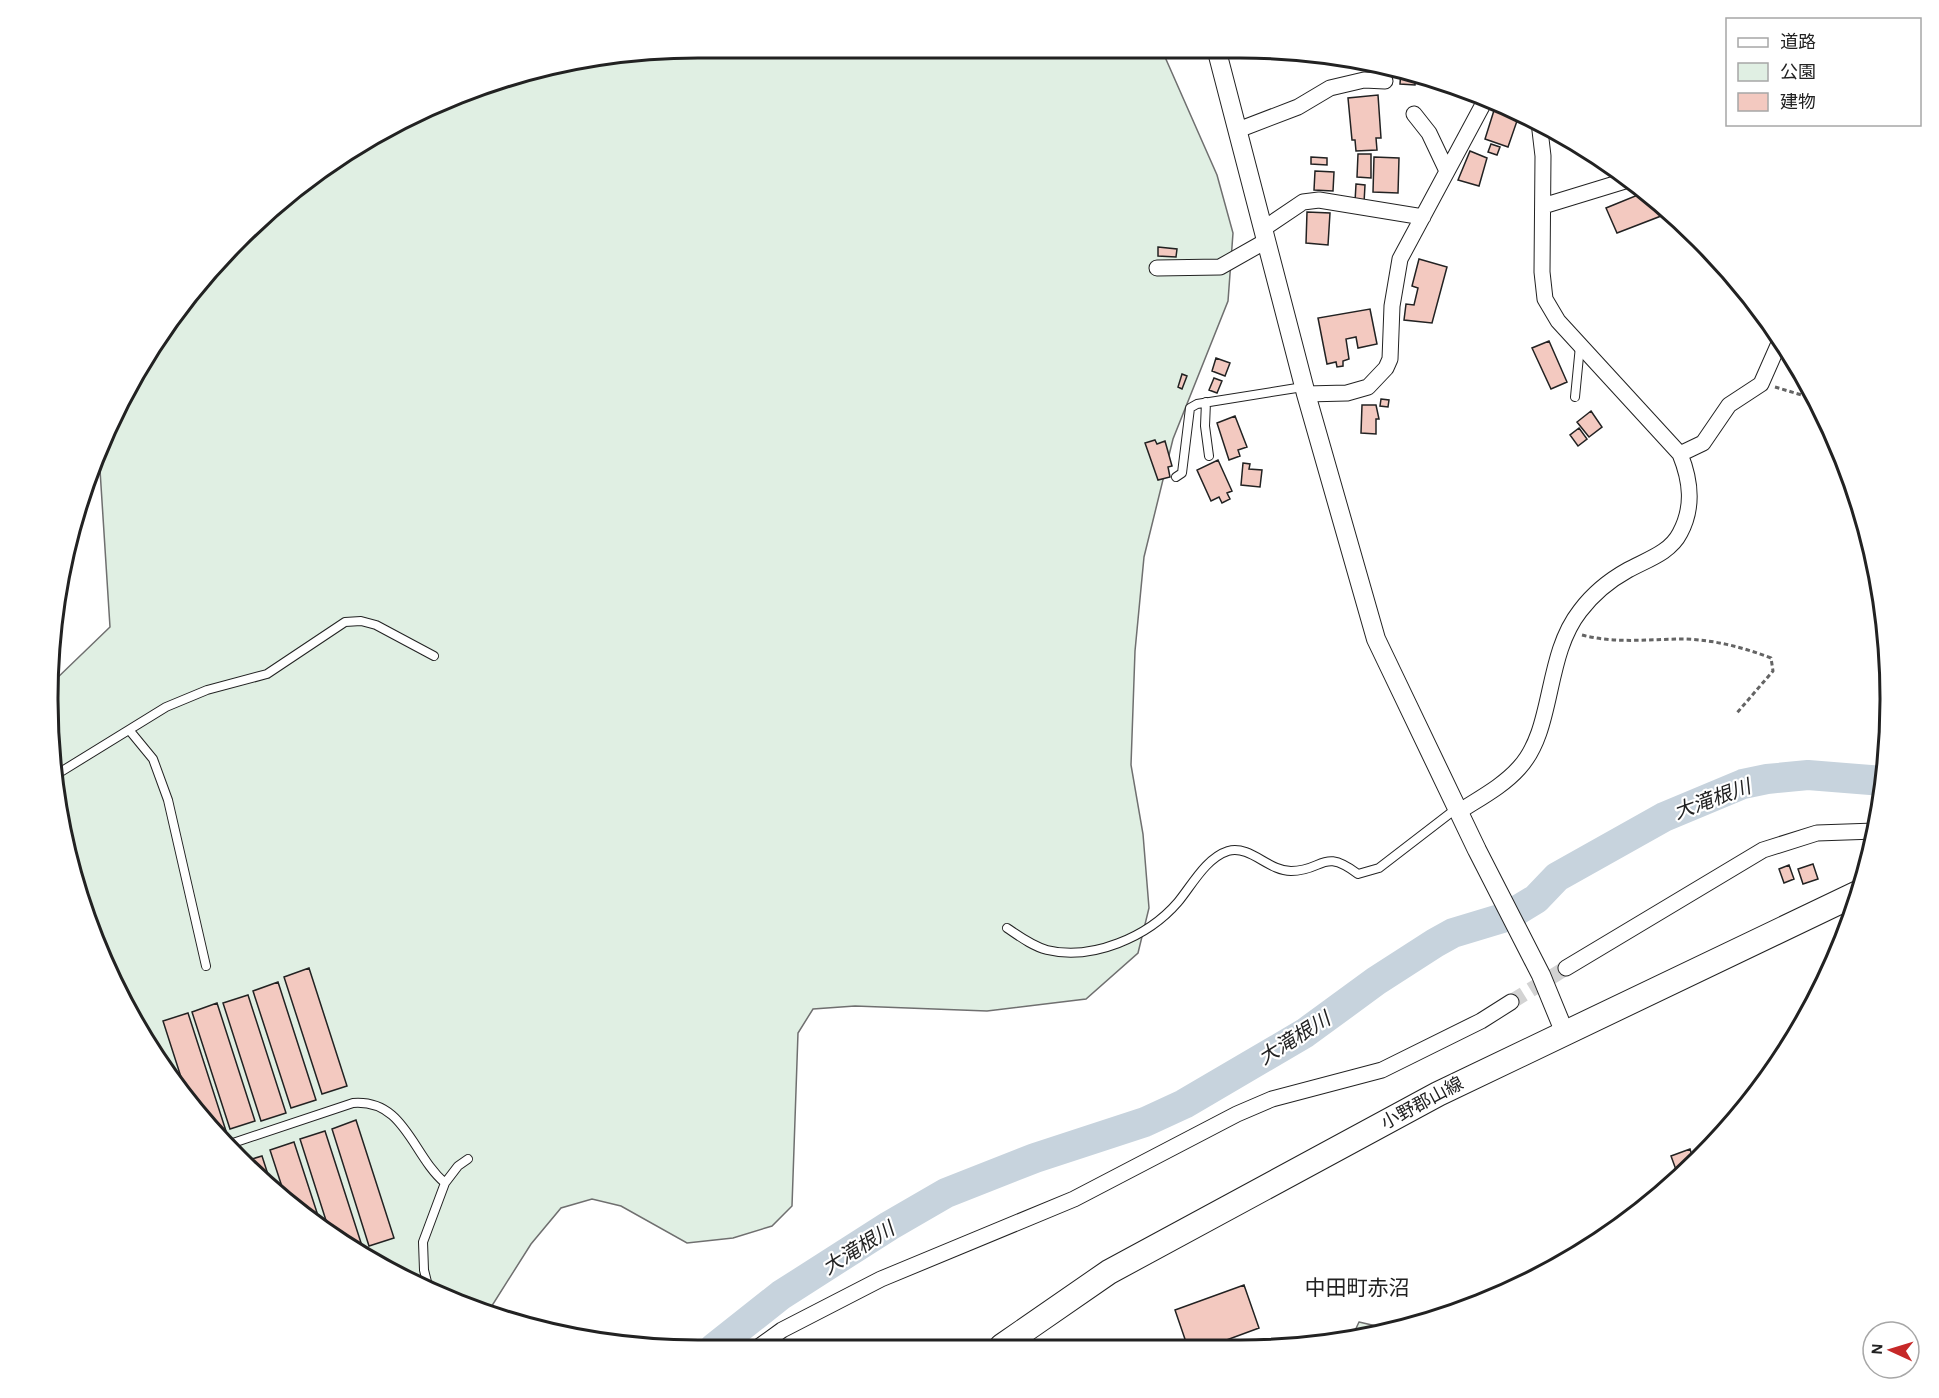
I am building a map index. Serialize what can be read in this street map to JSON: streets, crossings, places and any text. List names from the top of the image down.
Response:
{
  "streets": {
    "main road": ["小野郡山線"]
  },
  "districts": ["中田町赤沼"],
  "water": ["大滝根川"],
  "legend": ["道路", "公園", "建物"],
  "north": "left"
}
